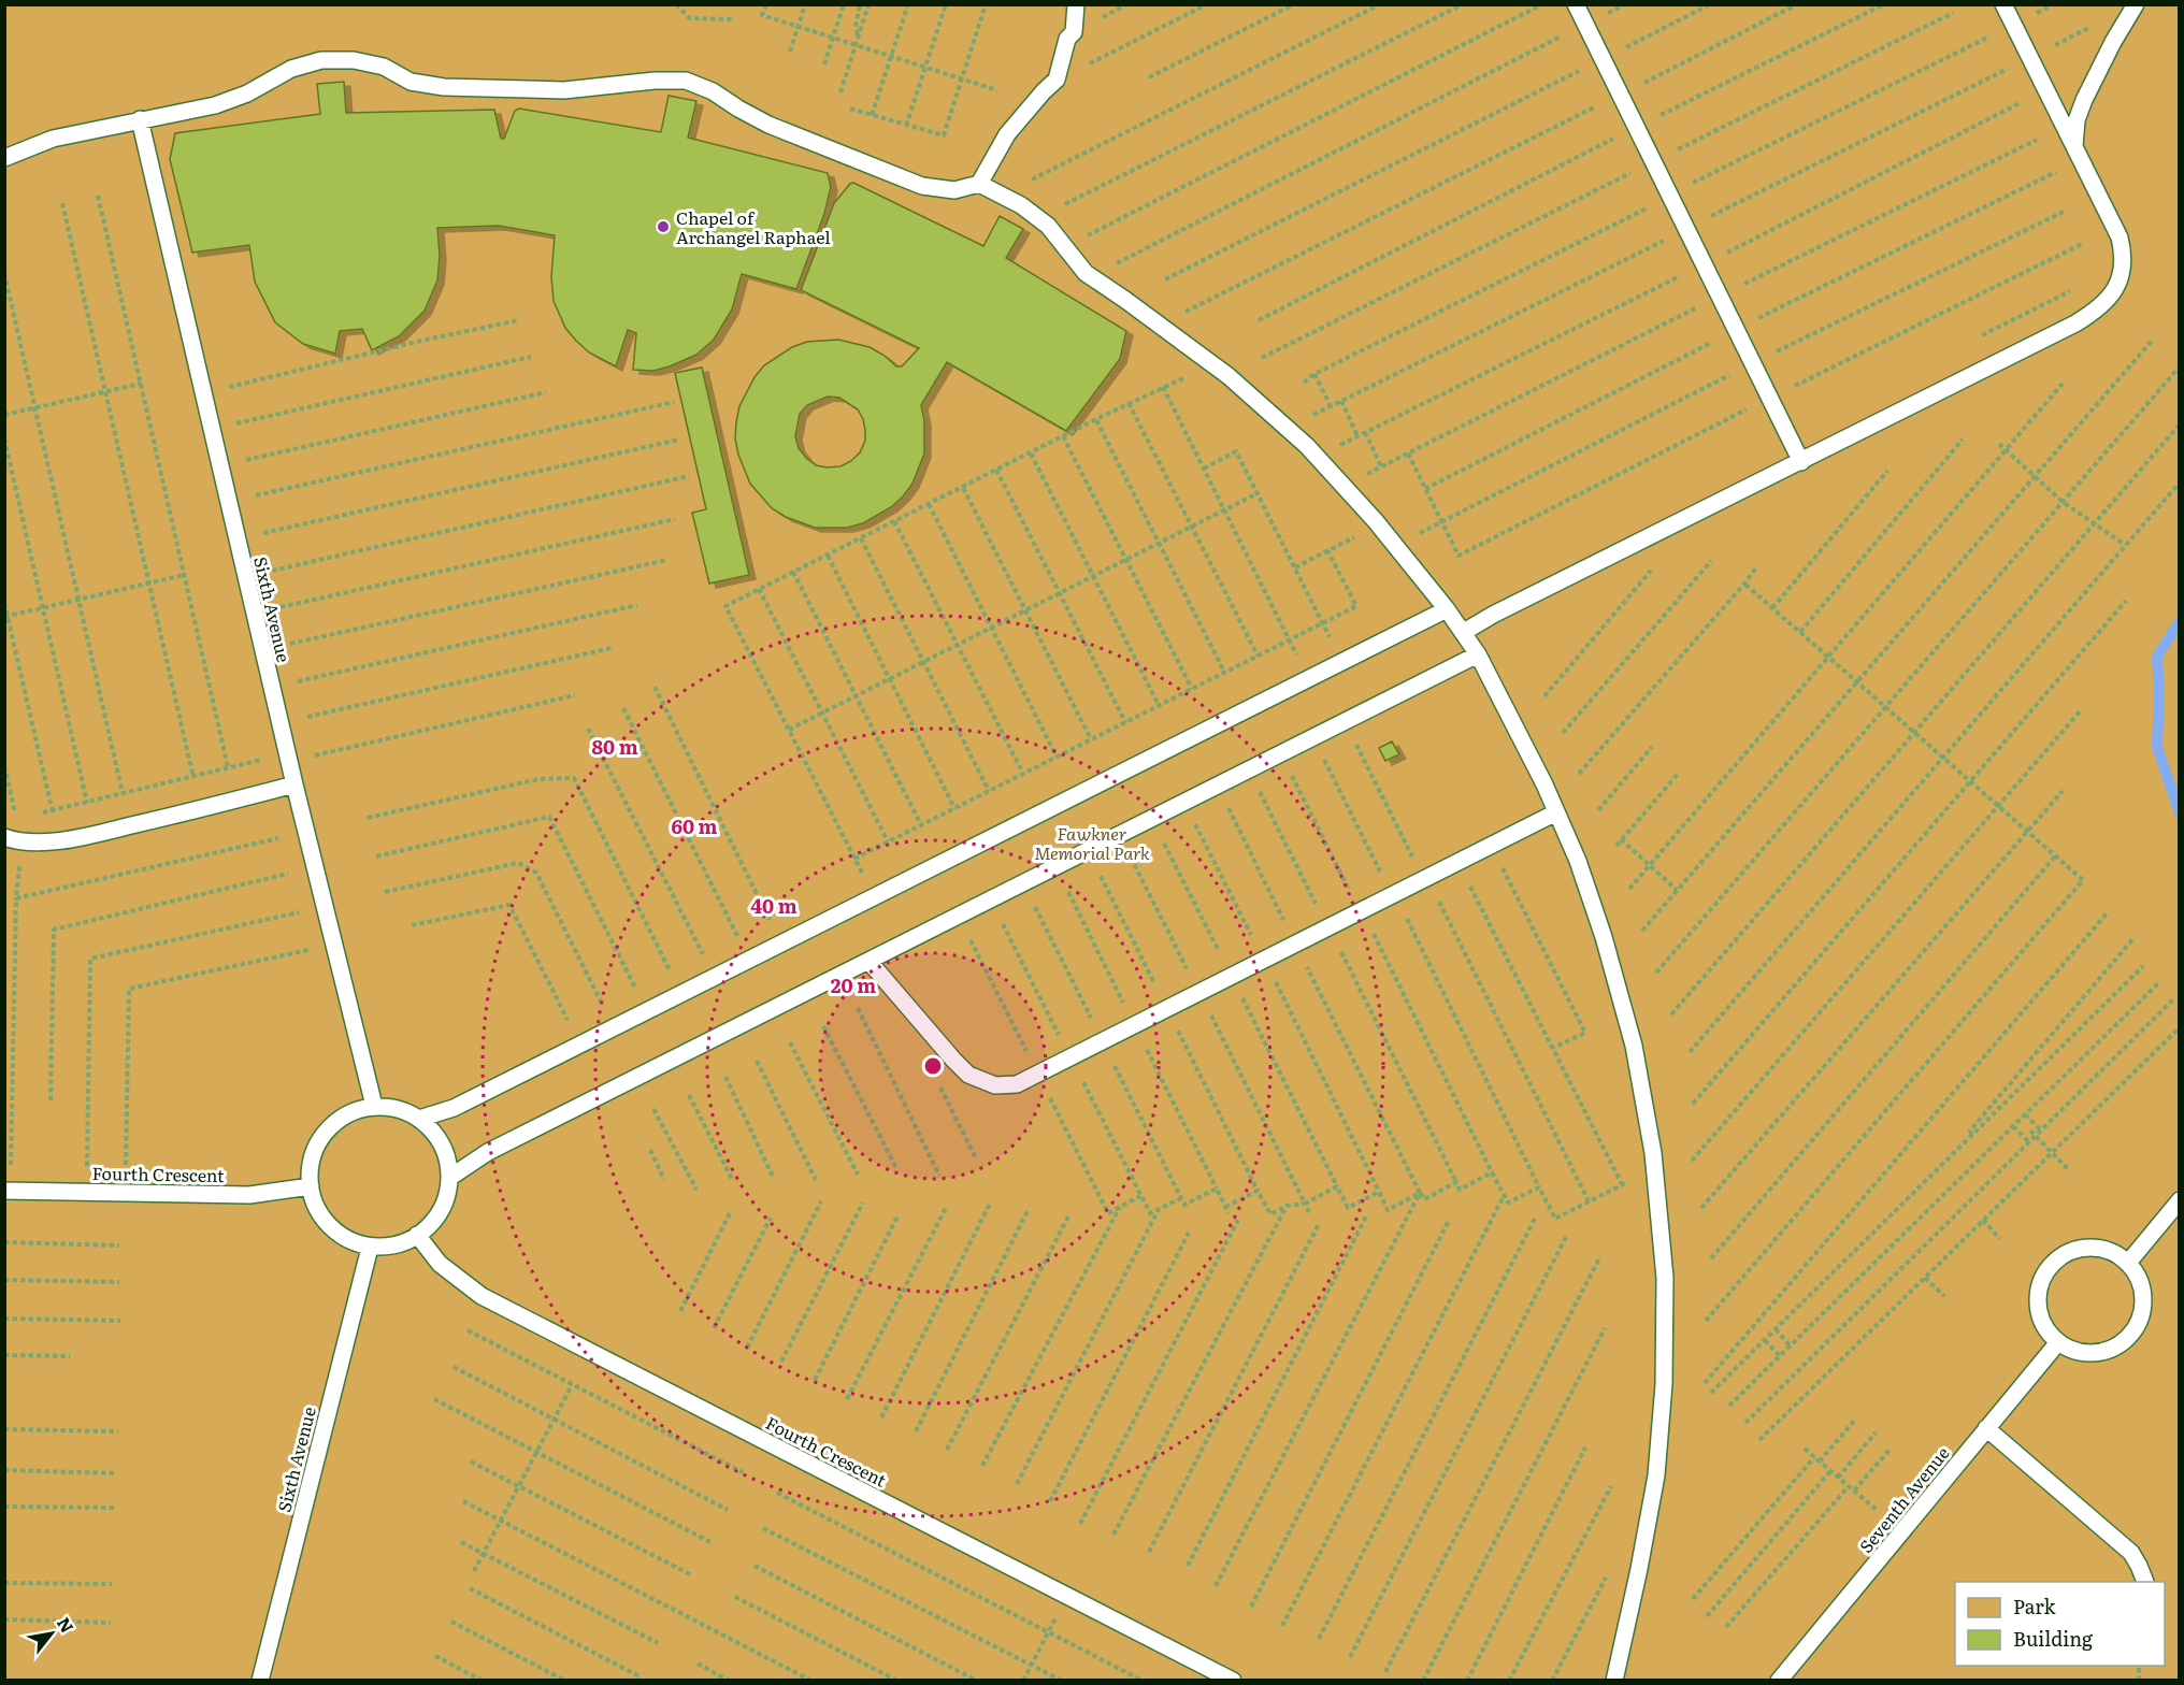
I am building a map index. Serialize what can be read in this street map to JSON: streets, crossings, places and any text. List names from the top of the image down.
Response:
{
  "streets": {
    "lane": ["Sixth Avenue", "Fourth Crescent", "Seventh Avenue"]
  },
  "crossings": [
    ["Sixth Avenue", "Fourth Crescent"]
  ],
  "parks": ["Fawkner Memorial Park"],
  "places": ["Chapel of Archangel Raphael"],
  "legend": ["Park", "Building"],
  "north": "top right",
  "rings": [
    "80 m",
    "60 m",
    "40 m",
    "20 m"
  ]
}
